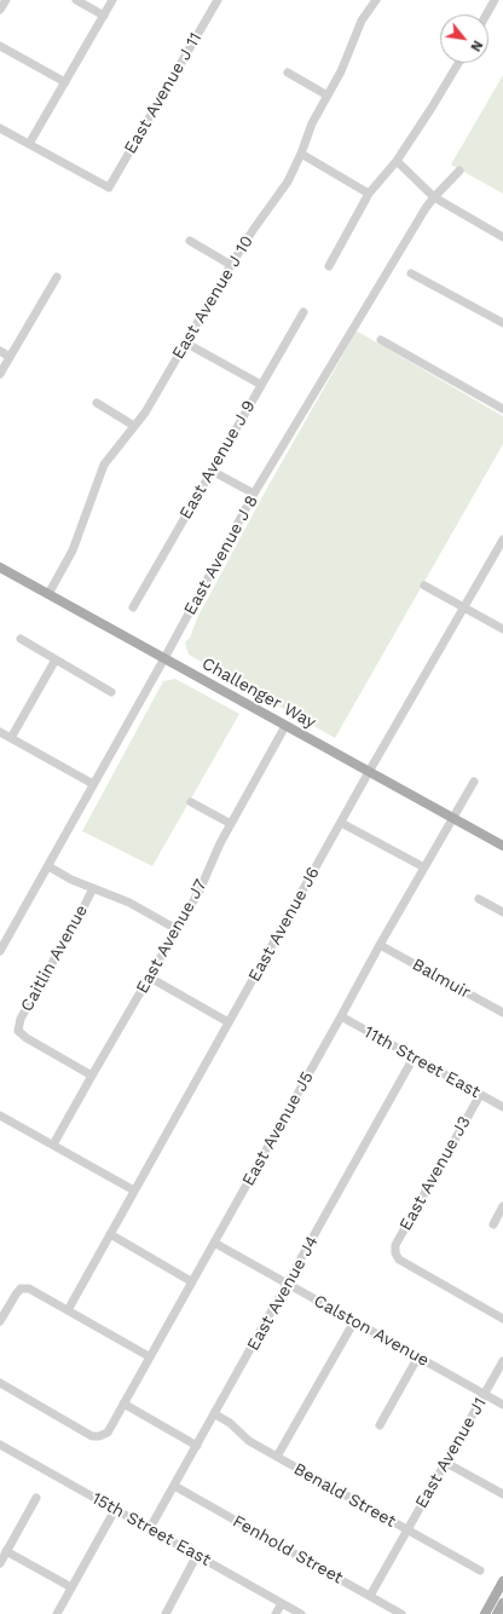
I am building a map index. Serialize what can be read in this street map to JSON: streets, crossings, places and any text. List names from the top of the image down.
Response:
{
  "streets": {
    "main road": ["Challenger Way"],
    "street": [
      "East Avenue J 11",
      "East Avenue J 10",
      "East Avenue J 9",
      "East Avenue J 8",
      "East Avenue J6",
      "East Avenue J7",
      "Caitlin Avenue",
      "Balmuir",
      "11th Street East",
      "East Avenue J5",
      "East Avenue J3",
      "East Avenue J4",
      "Calston Avenue",
      "East Avenue J1",
      "Benald Street",
      "15th Street East",
      "Fenhold Street"
    ]
  },
  "crossings": [
    ["East Avenue J 10", "Challenger Way"],
    ["East Avenue J 8", "Challenger Way"],
    ["Challenger Way", "East Avenue J6"],
    ["Challenger Way", "East Avenue J7"],
    ["Challenger Way", "East Avenue J5"],
    ["East Avenue J7", "Caitlin Avenue"],
    ["Balmuir", "East Avenue J5"],
    ["11th Street East", "East Avenue J5"],
    ["11th Street East", "East Avenue J3"],
    ["11th Street East", "East Avenue J4"],
    ["East Avenue J5", "Calston Avenue"],
    ["East Avenue J4", "Calston Avenue"],
    ["East Avenue J4", "Benald Street"],
    ["East Avenue J4", "15th Street East"],
    ["East Avenue J4", "Fenhold Street"],
    ["Calston Avenue", "East Avenue J1"],
    ["East Avenue J1", "Benald Street"],
    ["East Avenue J1", "Fenhold Street"]
  ],
  "north": "bottom right"
}
